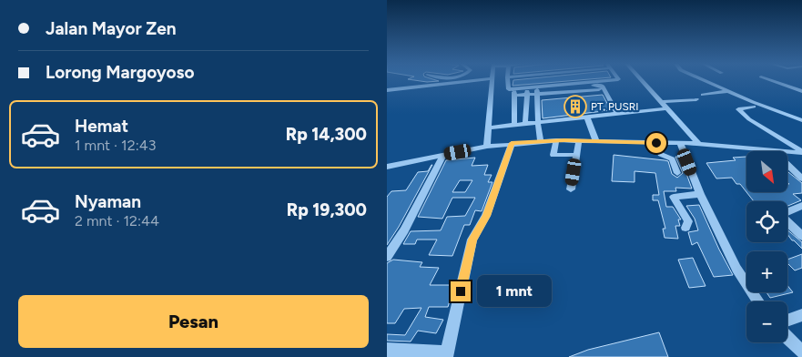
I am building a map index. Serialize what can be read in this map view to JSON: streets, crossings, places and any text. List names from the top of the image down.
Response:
{
  "places": {
    "building": ["PT. PUSRI"]
  },
  "north": "bottom right",
  "page": {
    "banner": ["Jalan Mayor Zen", "Lorong Margoyoso"],
    "list": [
      {
        "name": "Hemat",
        "note": "1 mnt · 12:43",
        "value": "Rp 14,300"
      },
      {
        "name": "Nyaman",
        "note": "2 mnt · 12:44",
        "value": "Rp 19,300"
      }
    ],
    "map_buttons": ["+", "−"],
    "bubble": "1 mnt",
    "buttons": "Pesan"
  }
}
